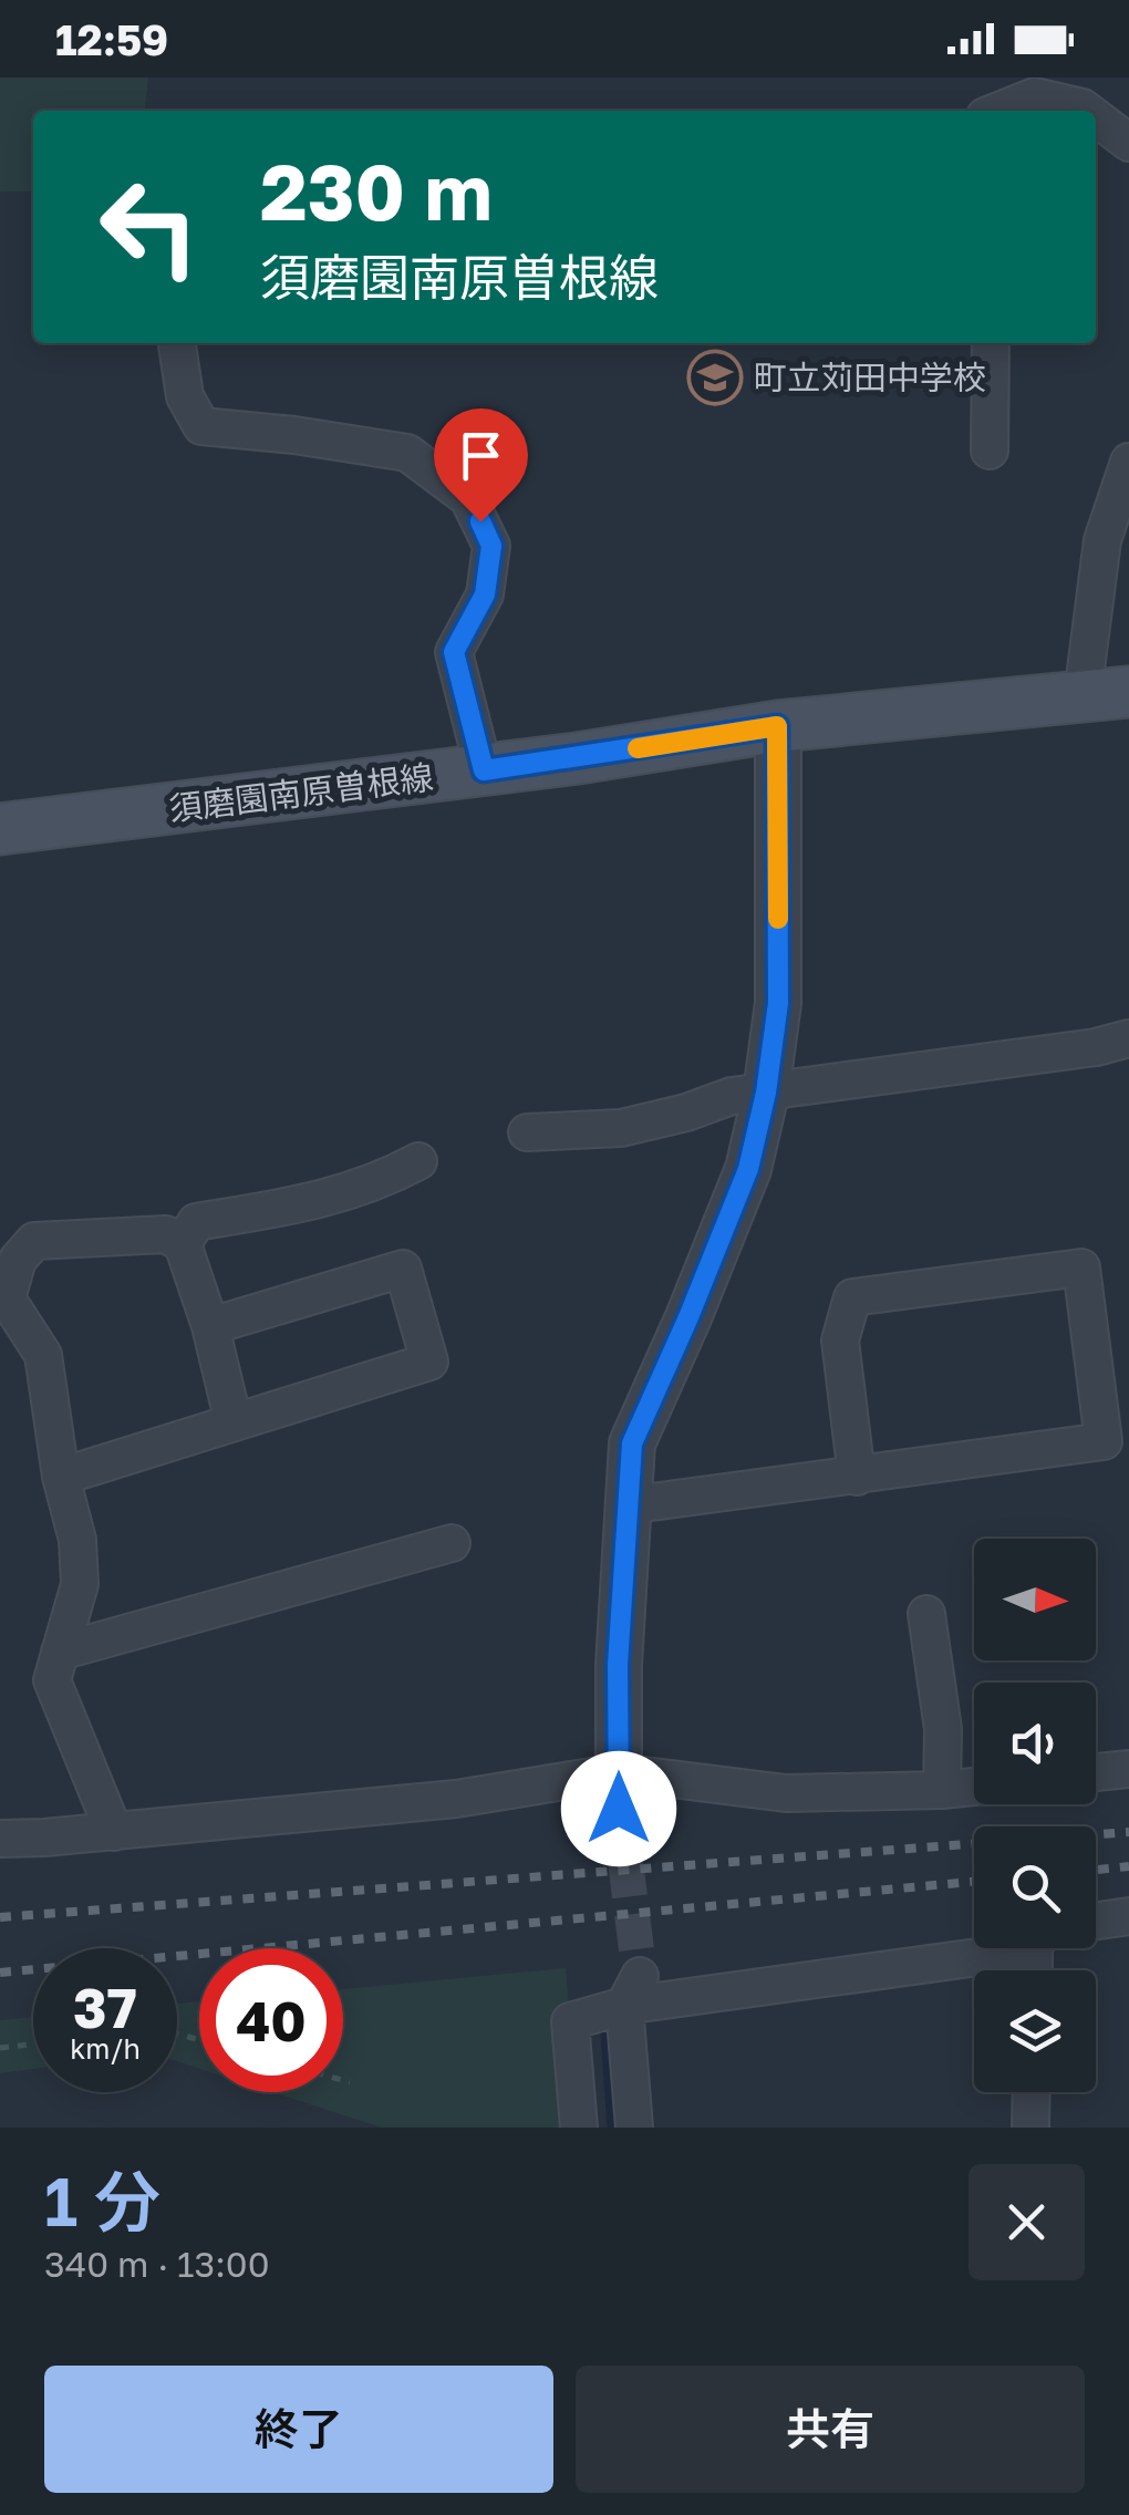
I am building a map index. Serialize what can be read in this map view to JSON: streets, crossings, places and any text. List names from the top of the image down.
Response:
{
  "streets": {
    "main road": ["須磨園南原曽根線"]
  },
  "places": {
    "school or university": ["町立苅田中学校"]
  },
  "north": "right",
  "page": {
    "status": "12:59",
    "turn": ["230 m", "須磨園南原曽根線"],
    "speed": "37 km/h",
    "limit": "40",
    "heading": ["1 分", "340 m · 13:00"],
    "buttons": ["終了", "共有"]
  }
}
